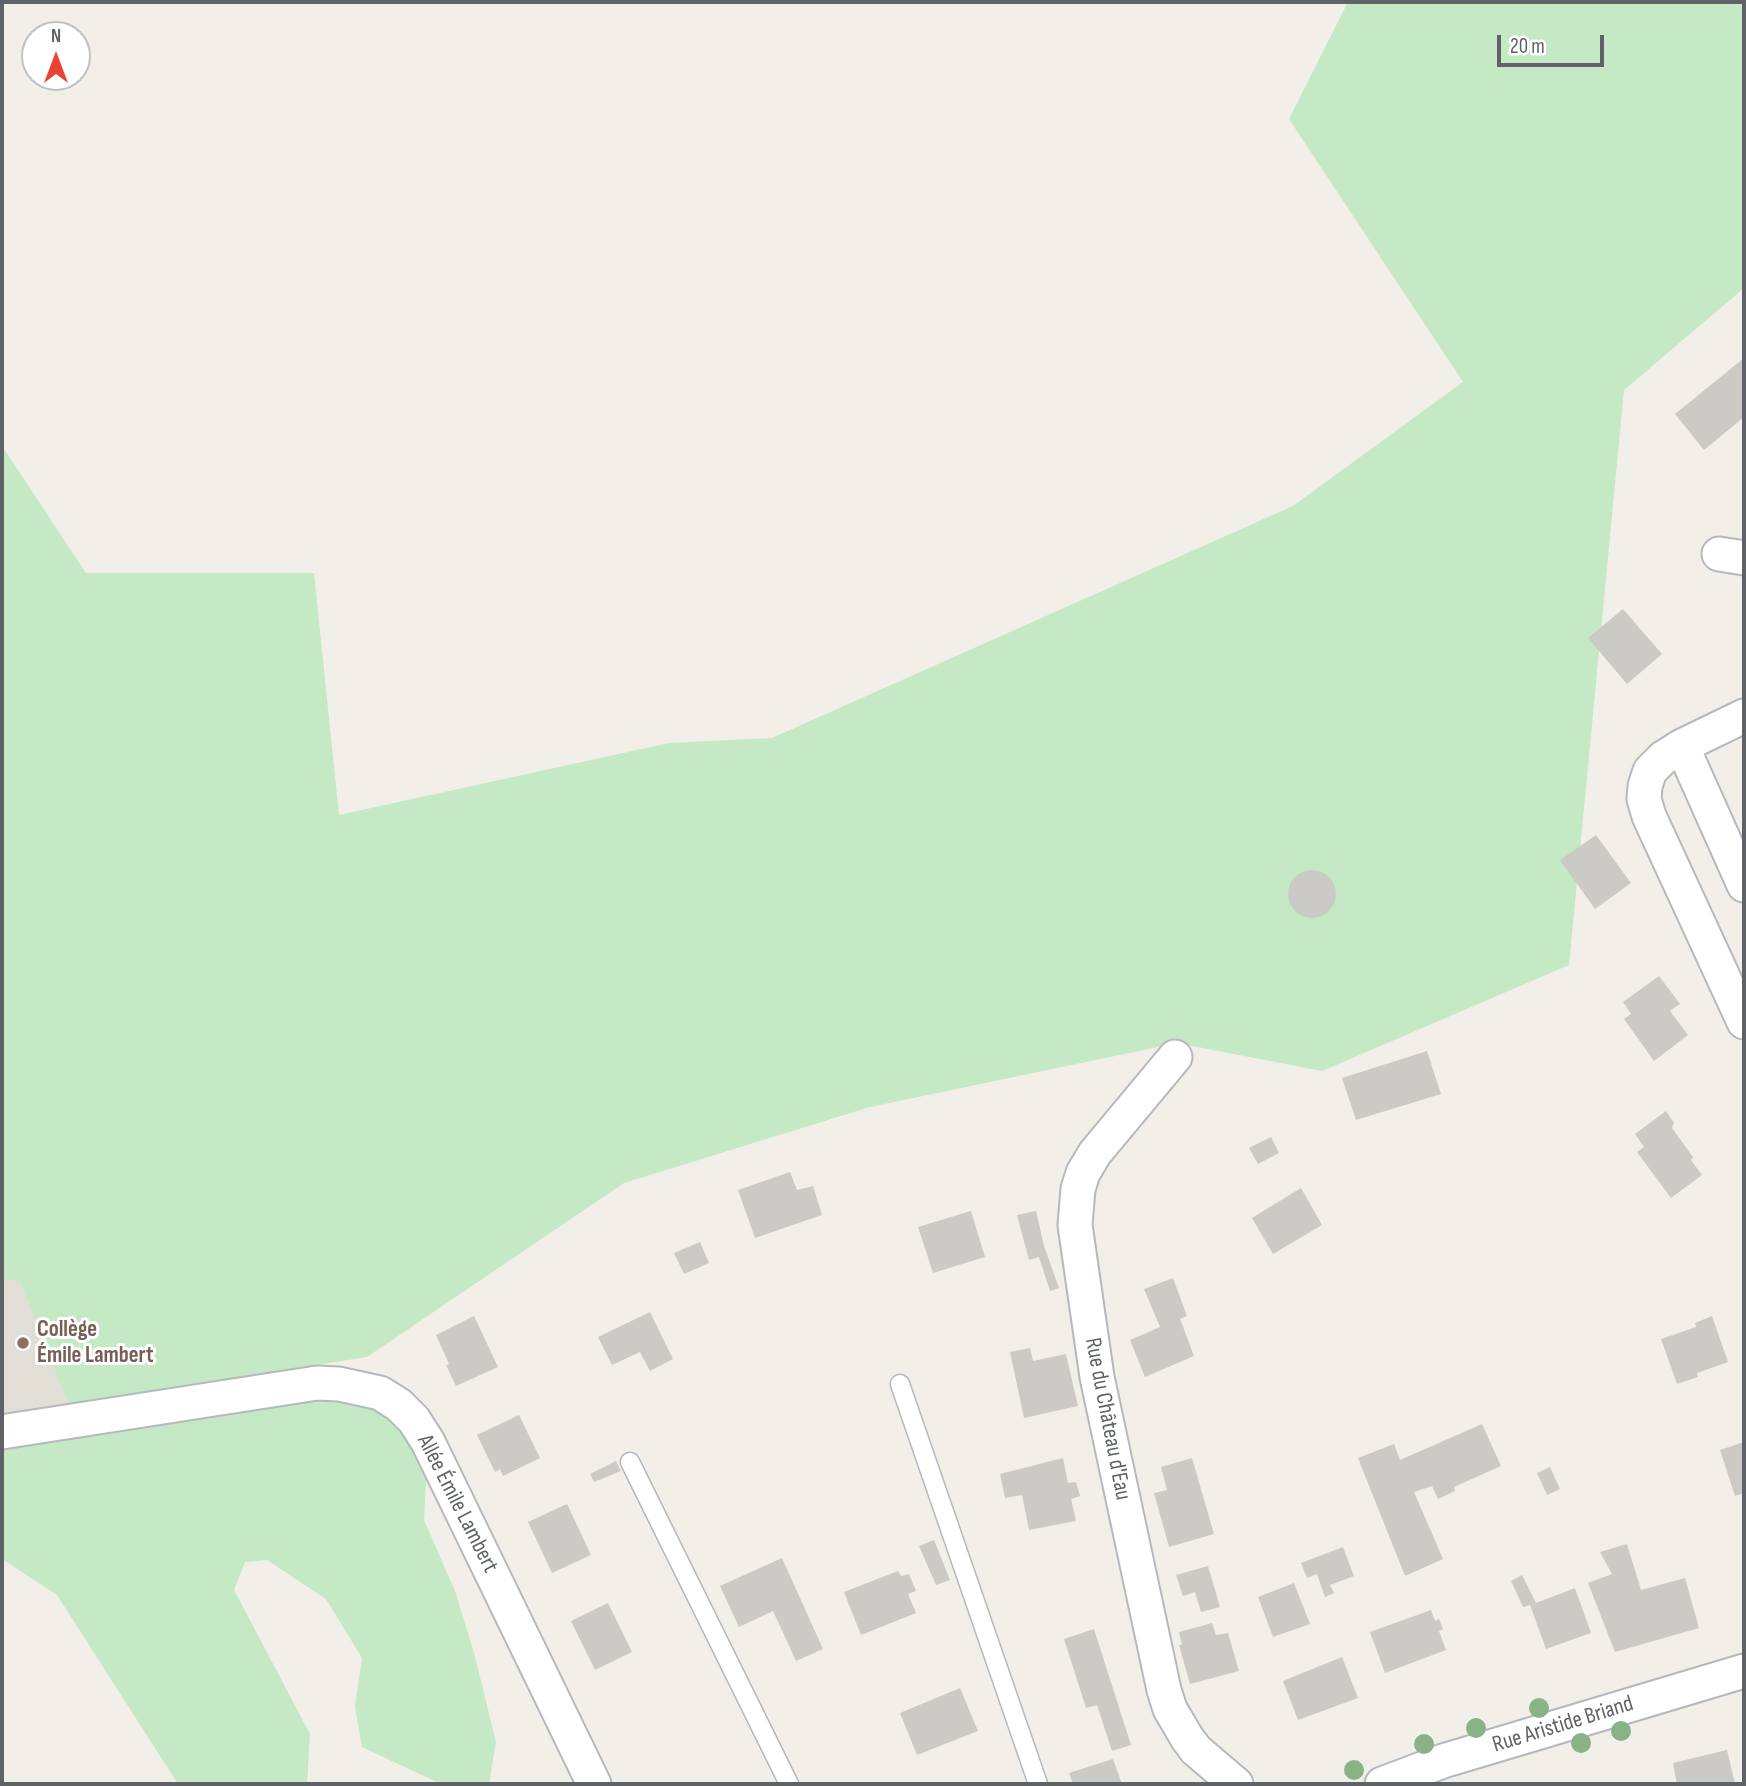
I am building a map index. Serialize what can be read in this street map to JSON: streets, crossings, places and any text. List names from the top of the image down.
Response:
{
  "streets": {
    "street": ["Rue du Château d'Eau", "Allée Émile Lambert", "Rue Aristide Briand"]
  },
  "places": ["Collège Émile Lambert"],
  "scale_bar": "20 m",
  "north": "top"
}
